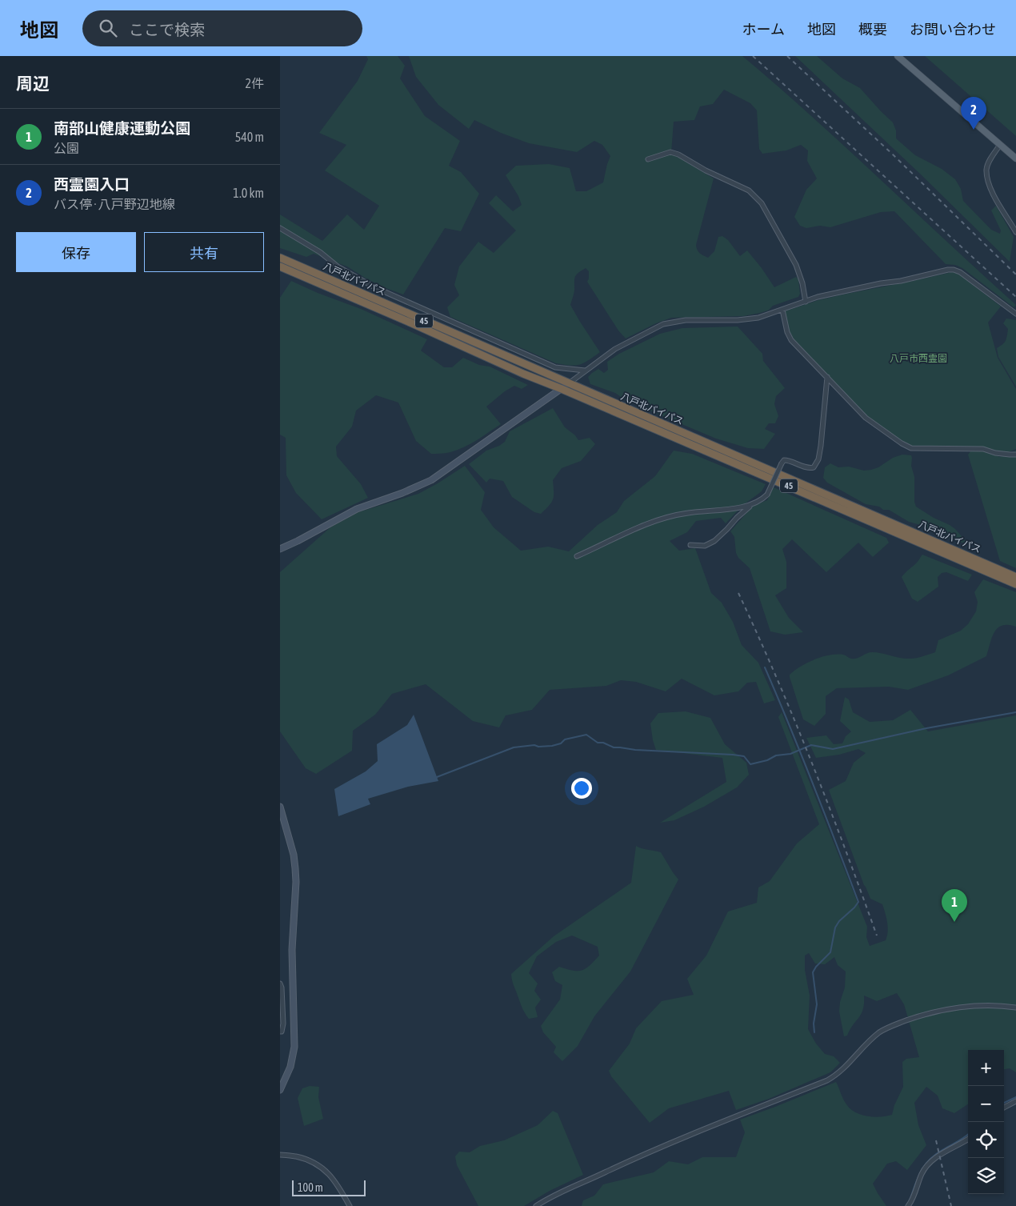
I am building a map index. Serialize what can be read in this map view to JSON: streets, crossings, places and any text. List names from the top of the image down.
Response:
{
  "streets": {
    "highway": ["八戸北バイパス", "45"]
  },
  "parks": ["八戸市西霊園"],
  "scale_bar": "100 m",
  "page": {
    "header": "地図",
    "search": "ここで検索",
    "nav": [
      "ホーム",
      "地図",
      "概要",
      "お問い合わせ"
    ],
    "heading": ["周辺", "2件"],
    "pins": ["2", "1"],
    "list": [
      {
        "mark": "1",
        "name": "南部山健康運動公園",
        "note": "公園",
        "value": "540 m"
      },
      {
        "mark": "2",
        "name": "西霊園入口",
        "note": "バス停 · 八戸野辺地線",
        "value": "1.0 km"
      }
    ],
    "buttons": ["保存", "共有"],
    "map_buttons": ["+", "−"],
    "scale": "100 m"
  }
}
